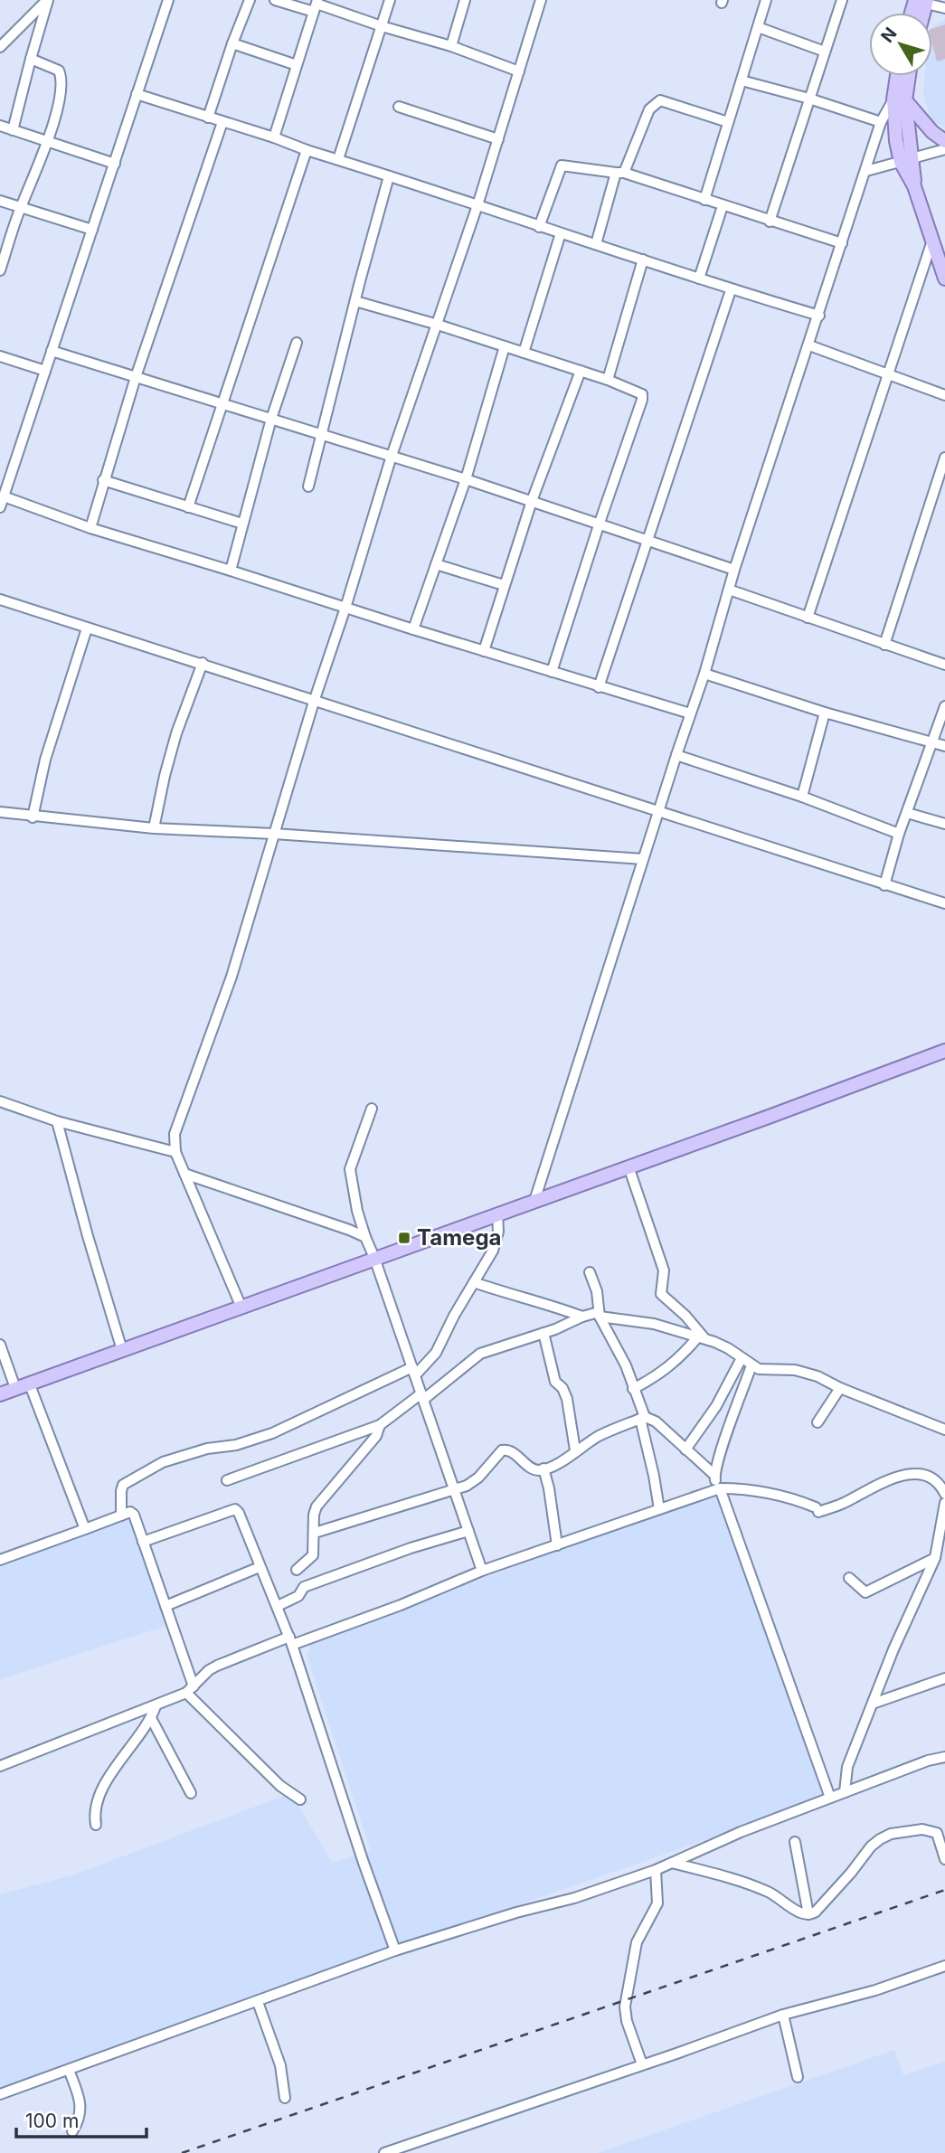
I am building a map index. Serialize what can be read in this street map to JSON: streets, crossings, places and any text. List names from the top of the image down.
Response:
{
  "places": {
    "transit": ["Tamega"]
  },
  "scale_bar": "100 m",
  "north": "top left"
}
